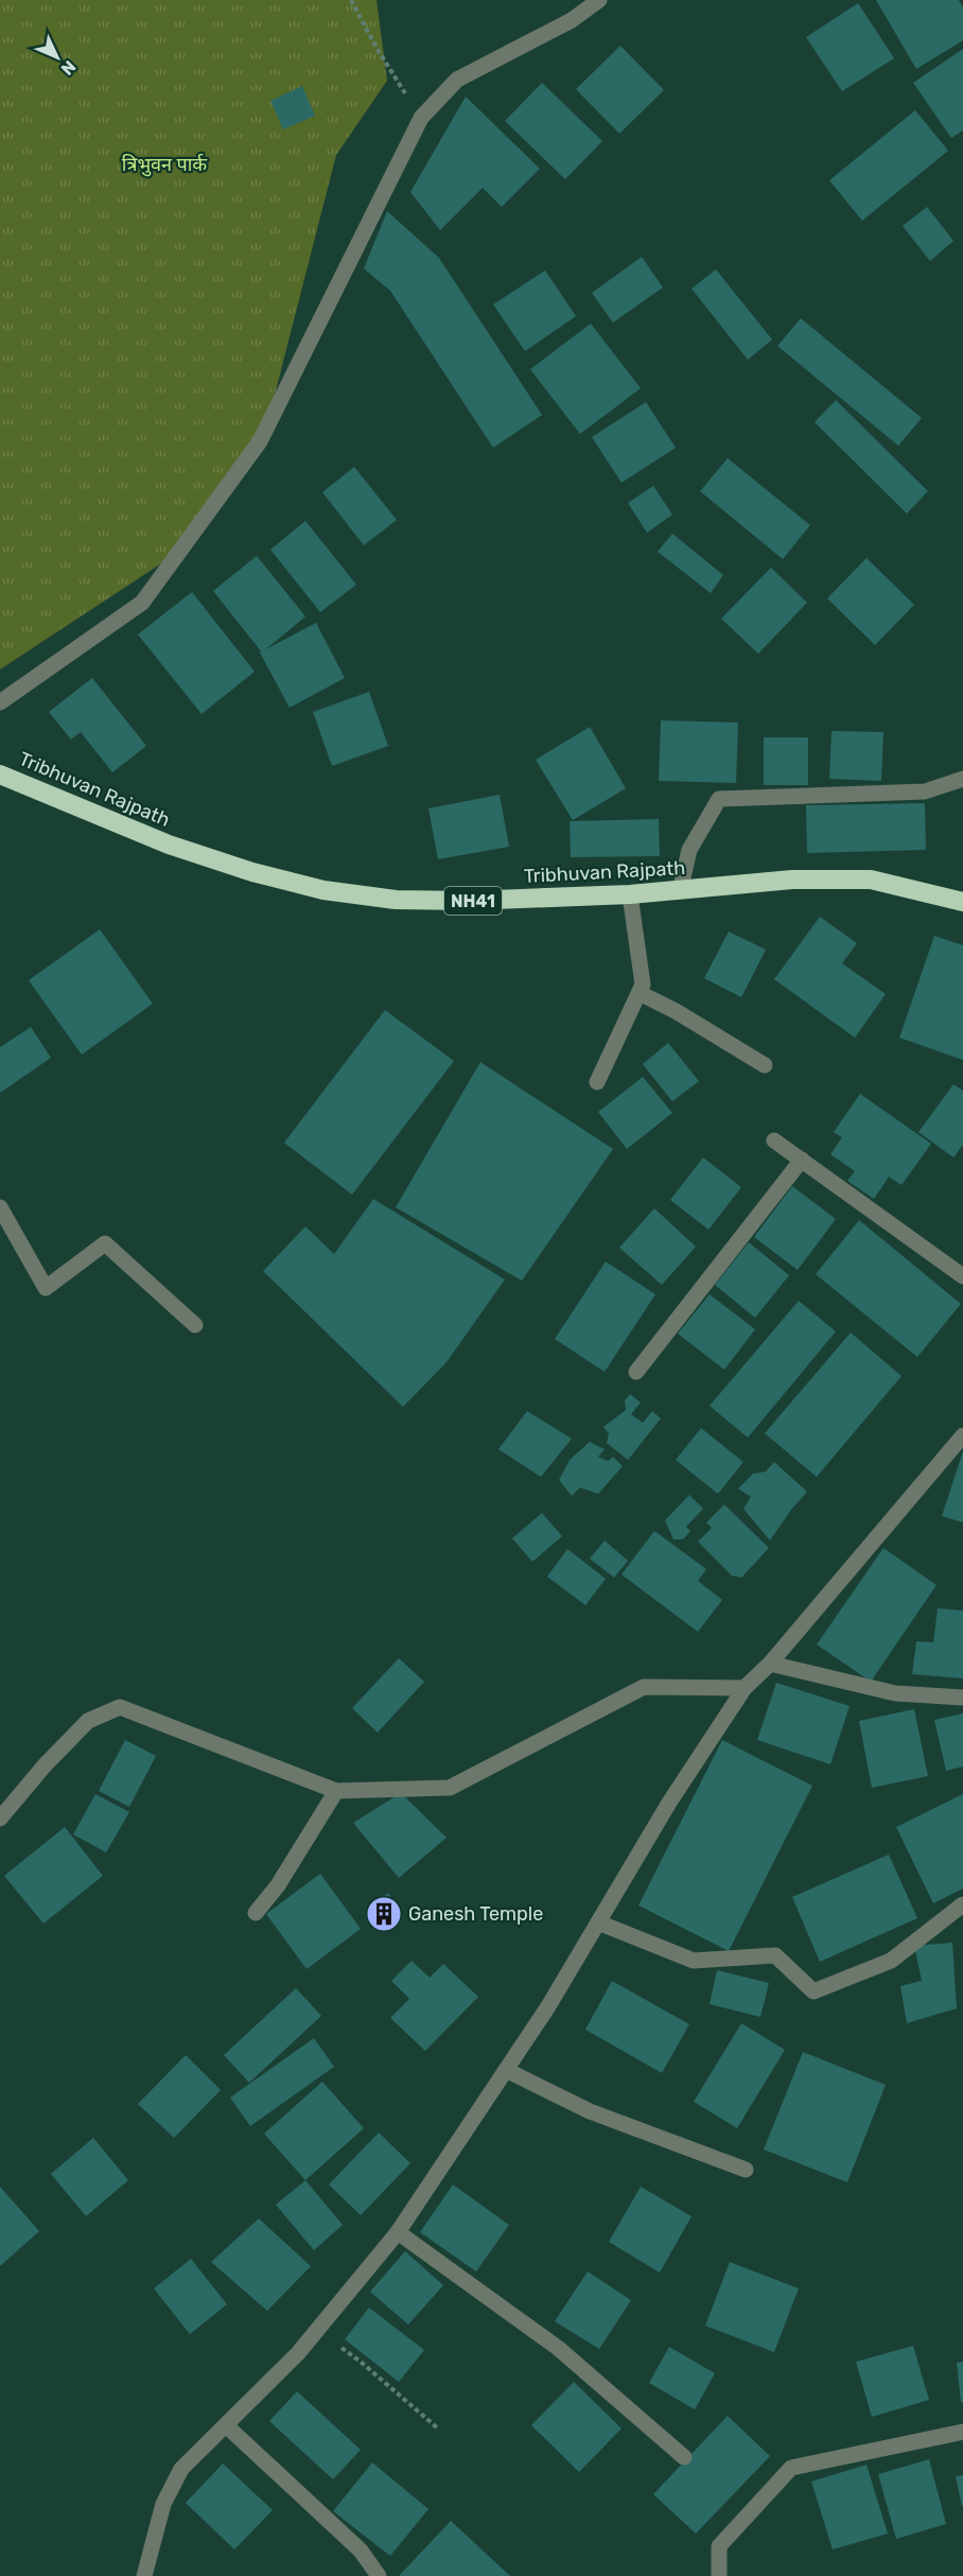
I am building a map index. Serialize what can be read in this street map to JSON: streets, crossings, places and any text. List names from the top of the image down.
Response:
{
  "streets": {
    "highway": ["Tribhuvan Rajpath", "NH41"]
  },
  "parks": ["त्रिभुवन पार्क"],
  "places": {
    "building": ["Ganesh Temple"]
  },
  "north": "bottom right"
}
